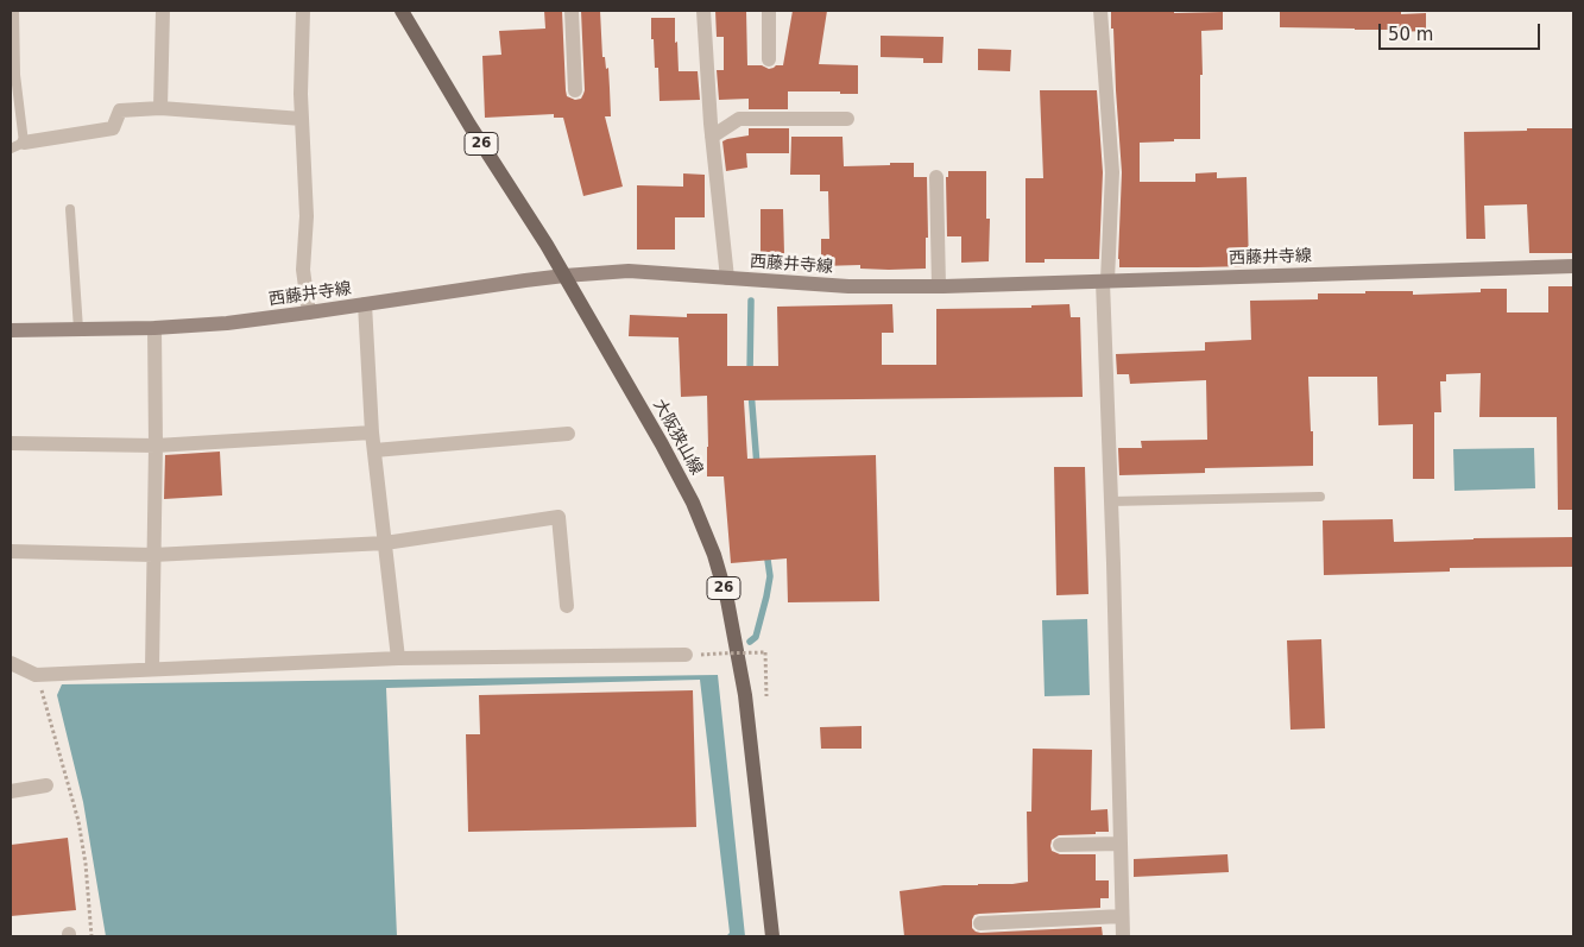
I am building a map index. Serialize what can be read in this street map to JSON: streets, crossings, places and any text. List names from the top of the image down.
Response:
{
  "streets": {
    "main road": ["26", "西藤井寺線", "大阪狭山線"]
  },
  "crossings": [
    ["西藤井寺線", "大阪狭山線"]
  ],
  "scale_bar": "50 m"
}
